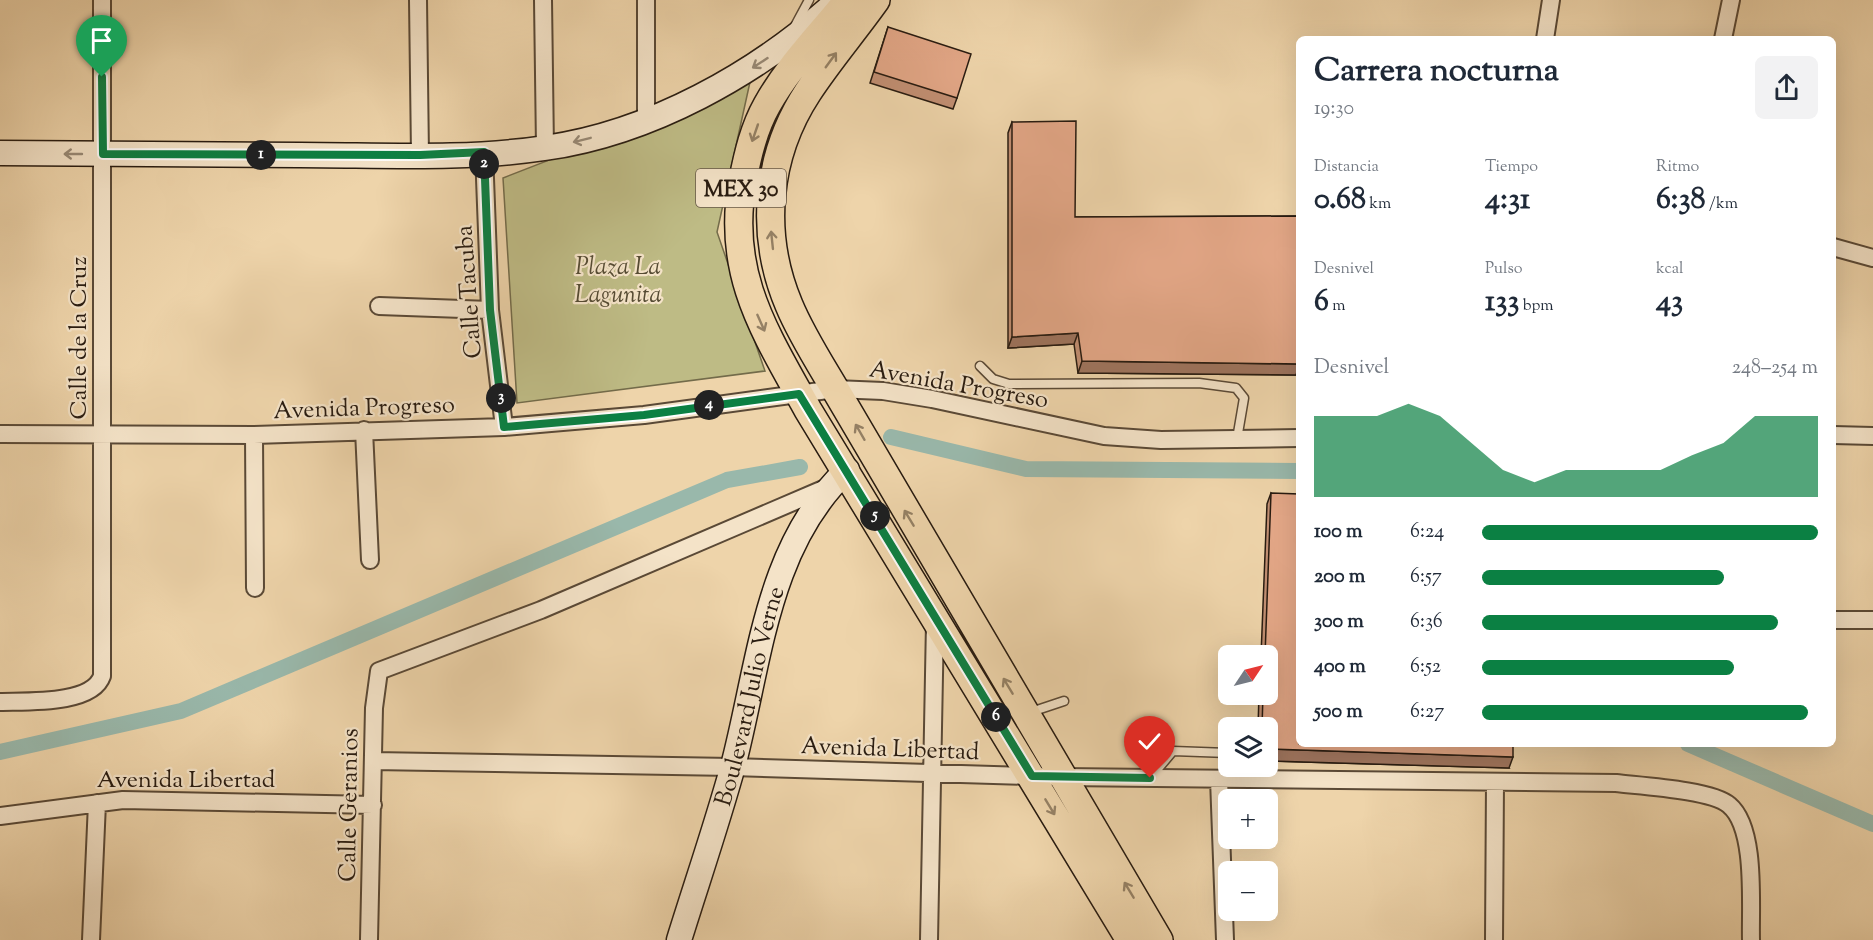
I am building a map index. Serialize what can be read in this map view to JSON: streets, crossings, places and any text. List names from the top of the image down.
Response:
{
  "streets": {
    "main road": ["MEX 30", "Boulevard Julio Verne"],
    "street": [
      "Calle Tacuba",
      "Calle de la Cruz",
      "Avenida Progreso",
      "Avenida Libertad",
      "Calle Geranios"
    ]
  },
  "crossings": [
    ["MEX 30", "Avenida Progreso"],
    ["MEX 30", "Boulevard Julio Verne"],
    ["MEX 30", "Avenida Libertad"],
    ["MEX 30", "Calle Geranios"],
    ["Calle Tacuba", "Avenida Progreso"],
    ["Calle de la Cruz", "Avenida Progreso"],
    ["Boulevard Julio Verne", "Avenida Libertad"],
    ["Boulevard Julio Verne", "Calle Geranios"],
    ["Avenida Libertad", "Calle Geranios"]
  ],
  "parks": ["Plaza La Lagunita"],
  "north": "top right",
  "page": {
    "heading": ["Carrera nocturna", "19:30"],
    "stats": [
      ["Distancia", "0.68 km"],
      ["Tiempo", "4:31"],
      ["Ritmo", "6:38 /km"],
      ["Desnivel", "6 m"],
      ["Pulso", "133 bpm"],
      ["kcal", "43"]
    ],
    "pins": [
      "1",
      "2",
      "3",
      "4",
      "5",
      "6"
    ],
    "chart": ["Desnivel", "248–254 m"],
    "list": [
      {
        "name": "100 m",
        "note": "6:24"
      },
      {
        "name": "200 m",
        "note": "6:57"
      },
      {
        "name": "300 m",
        "note": "6:36"
      },
      {
        "name": "400 m",
        "note": "6:52"
      },
      {
        "name": "500 m",
        "note": "6:27"
      }
    ],
    "map_buttons": ["+", "−"]
  }
}
